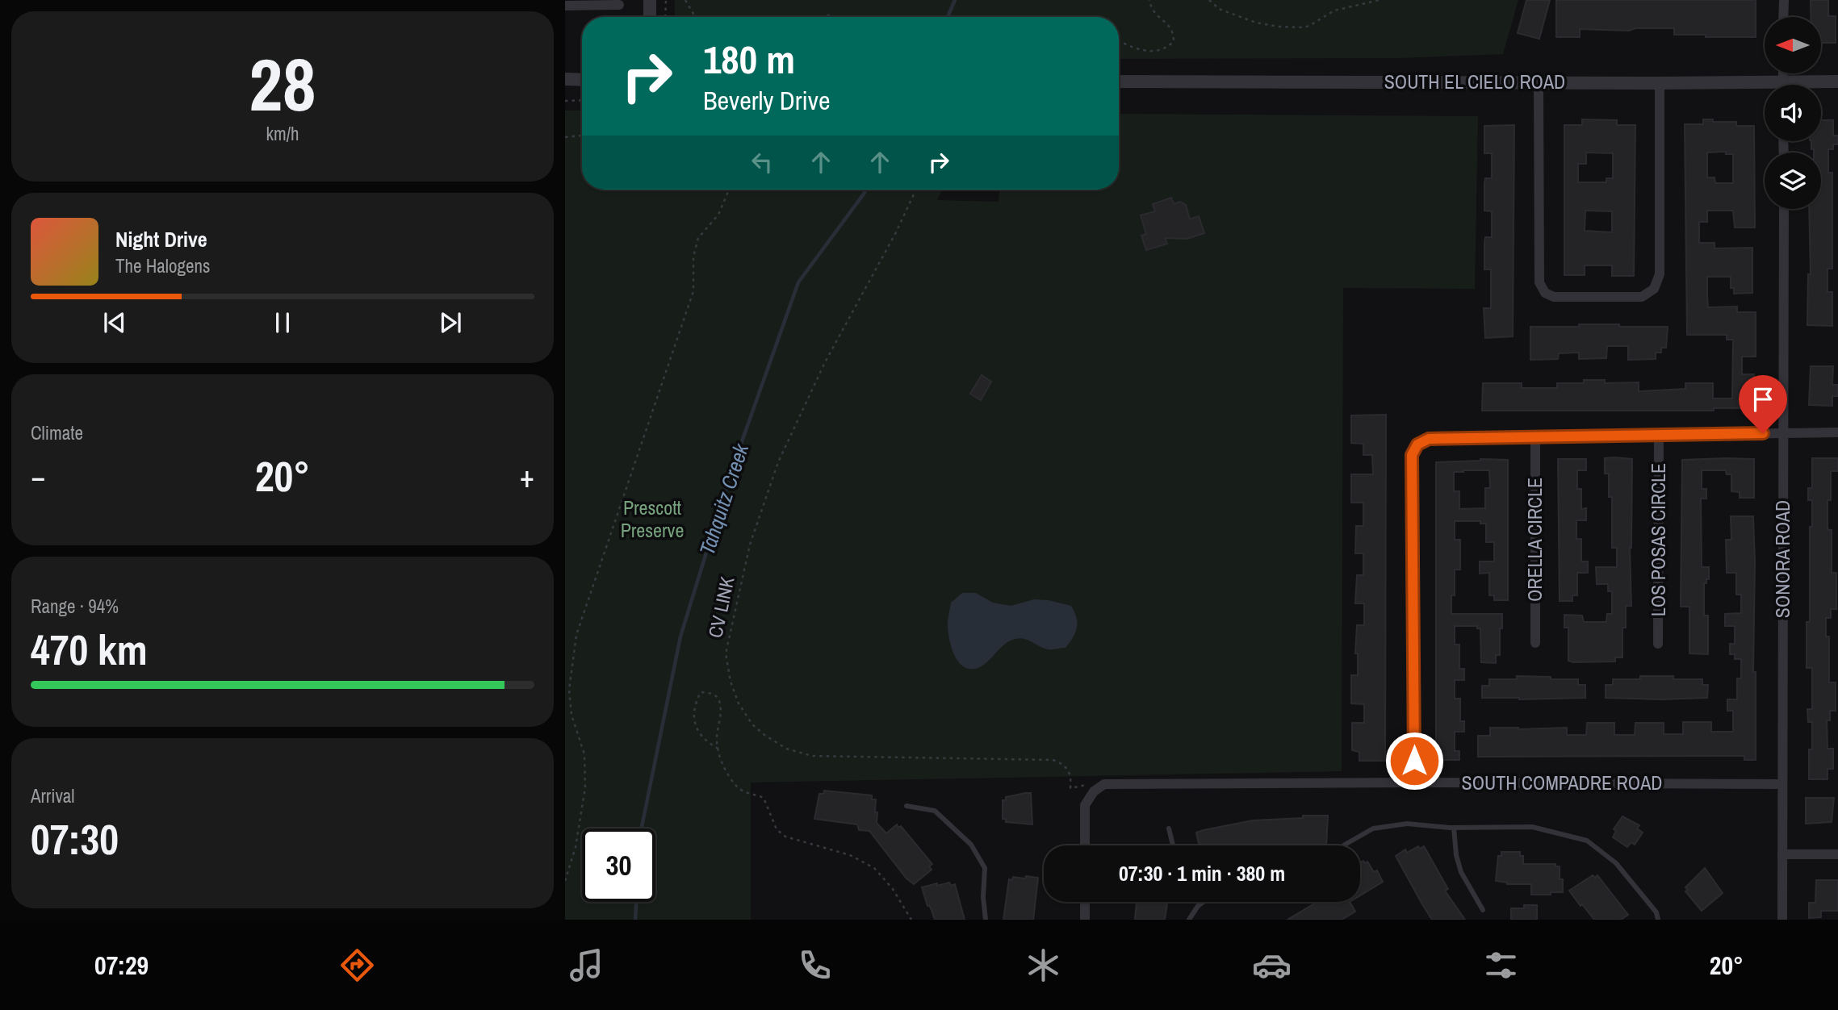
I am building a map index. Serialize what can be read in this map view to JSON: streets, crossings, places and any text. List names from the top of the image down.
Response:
{
  "streets": {
    "street": [
      "SOUTH EL CIELO ROAD",
      "ORELLA CIRCLE",
      "LOS POSAS CIRCLE",
      "SONORA ROAD",
      "SOUTH COMPADRE ROAD"
    ],
    "path": ["CV LINK"]
  },
  "crossings": [
    ["SONORA ROAD", "SOUTH COMPADRE ROAD"]
  ],
  "water": ["Tahquitz Creek"],
  "parks": ["Prescott Preserve"],
  "north": "left",
  "page": {
    "tile": [
      ["28", "km/h"],
      "Climate",
      ["Range · 94%", "470 km"],
      ["Arrival", "07:30"]
    ],
    "turn": ["180 m", "Beverly Drive"],
    "song": ["Night Drive", "The Halogens"],
    "heat": ["−", "20°", "+"],
    "limit": "30",
    "trip": "07:30 · 1 min · 380 m",
    "tabs": ["07:29", "20°"]
  }
}
